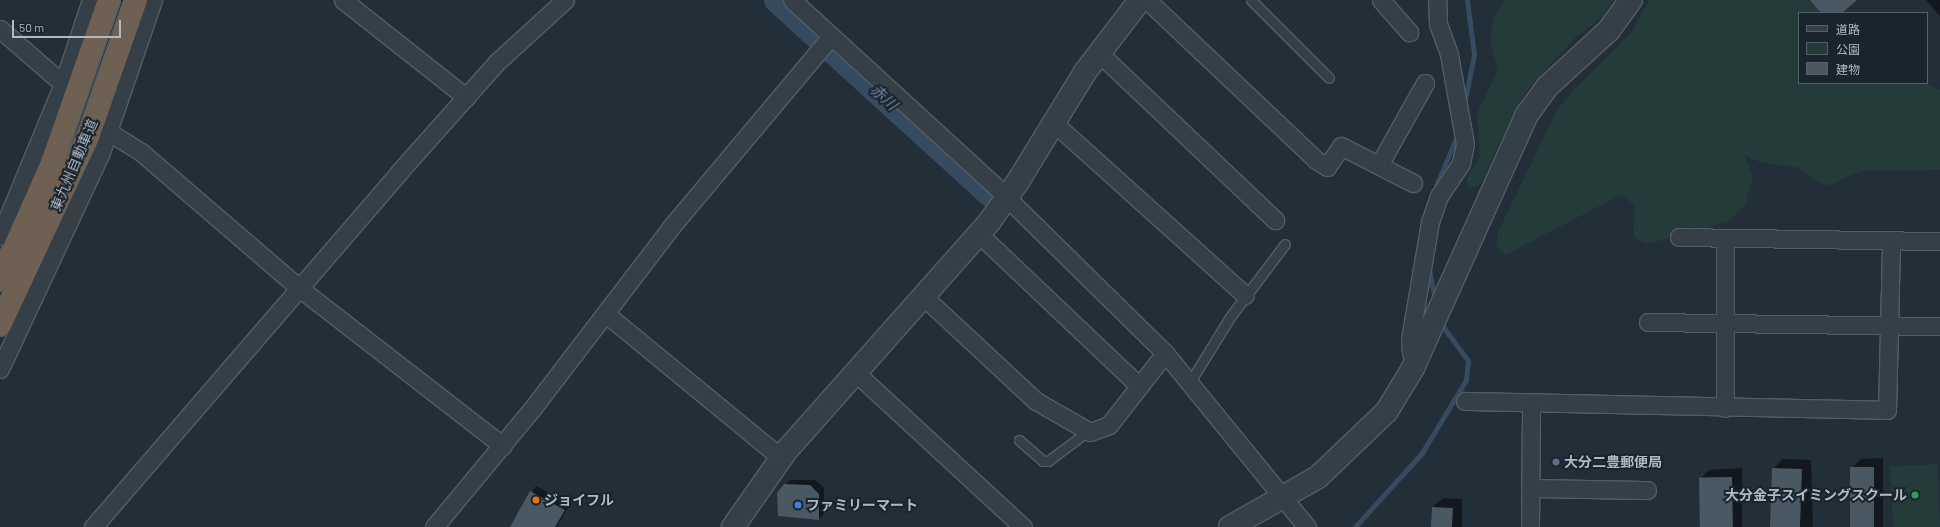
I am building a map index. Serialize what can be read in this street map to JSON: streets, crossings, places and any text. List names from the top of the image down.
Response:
{
  "streets": {
    "highway": ["東九州自動車道"]
  },
  "water": ["赤川"],
  "places": [
    "大分二豊郵便局",
    "大分金子スイミングスクール",
    "ジョイフル",
    "ファミリーマート"
  ],
  "legend": ["道路", "公園", "建物"],
  "scale_bar": "50 m"
}
